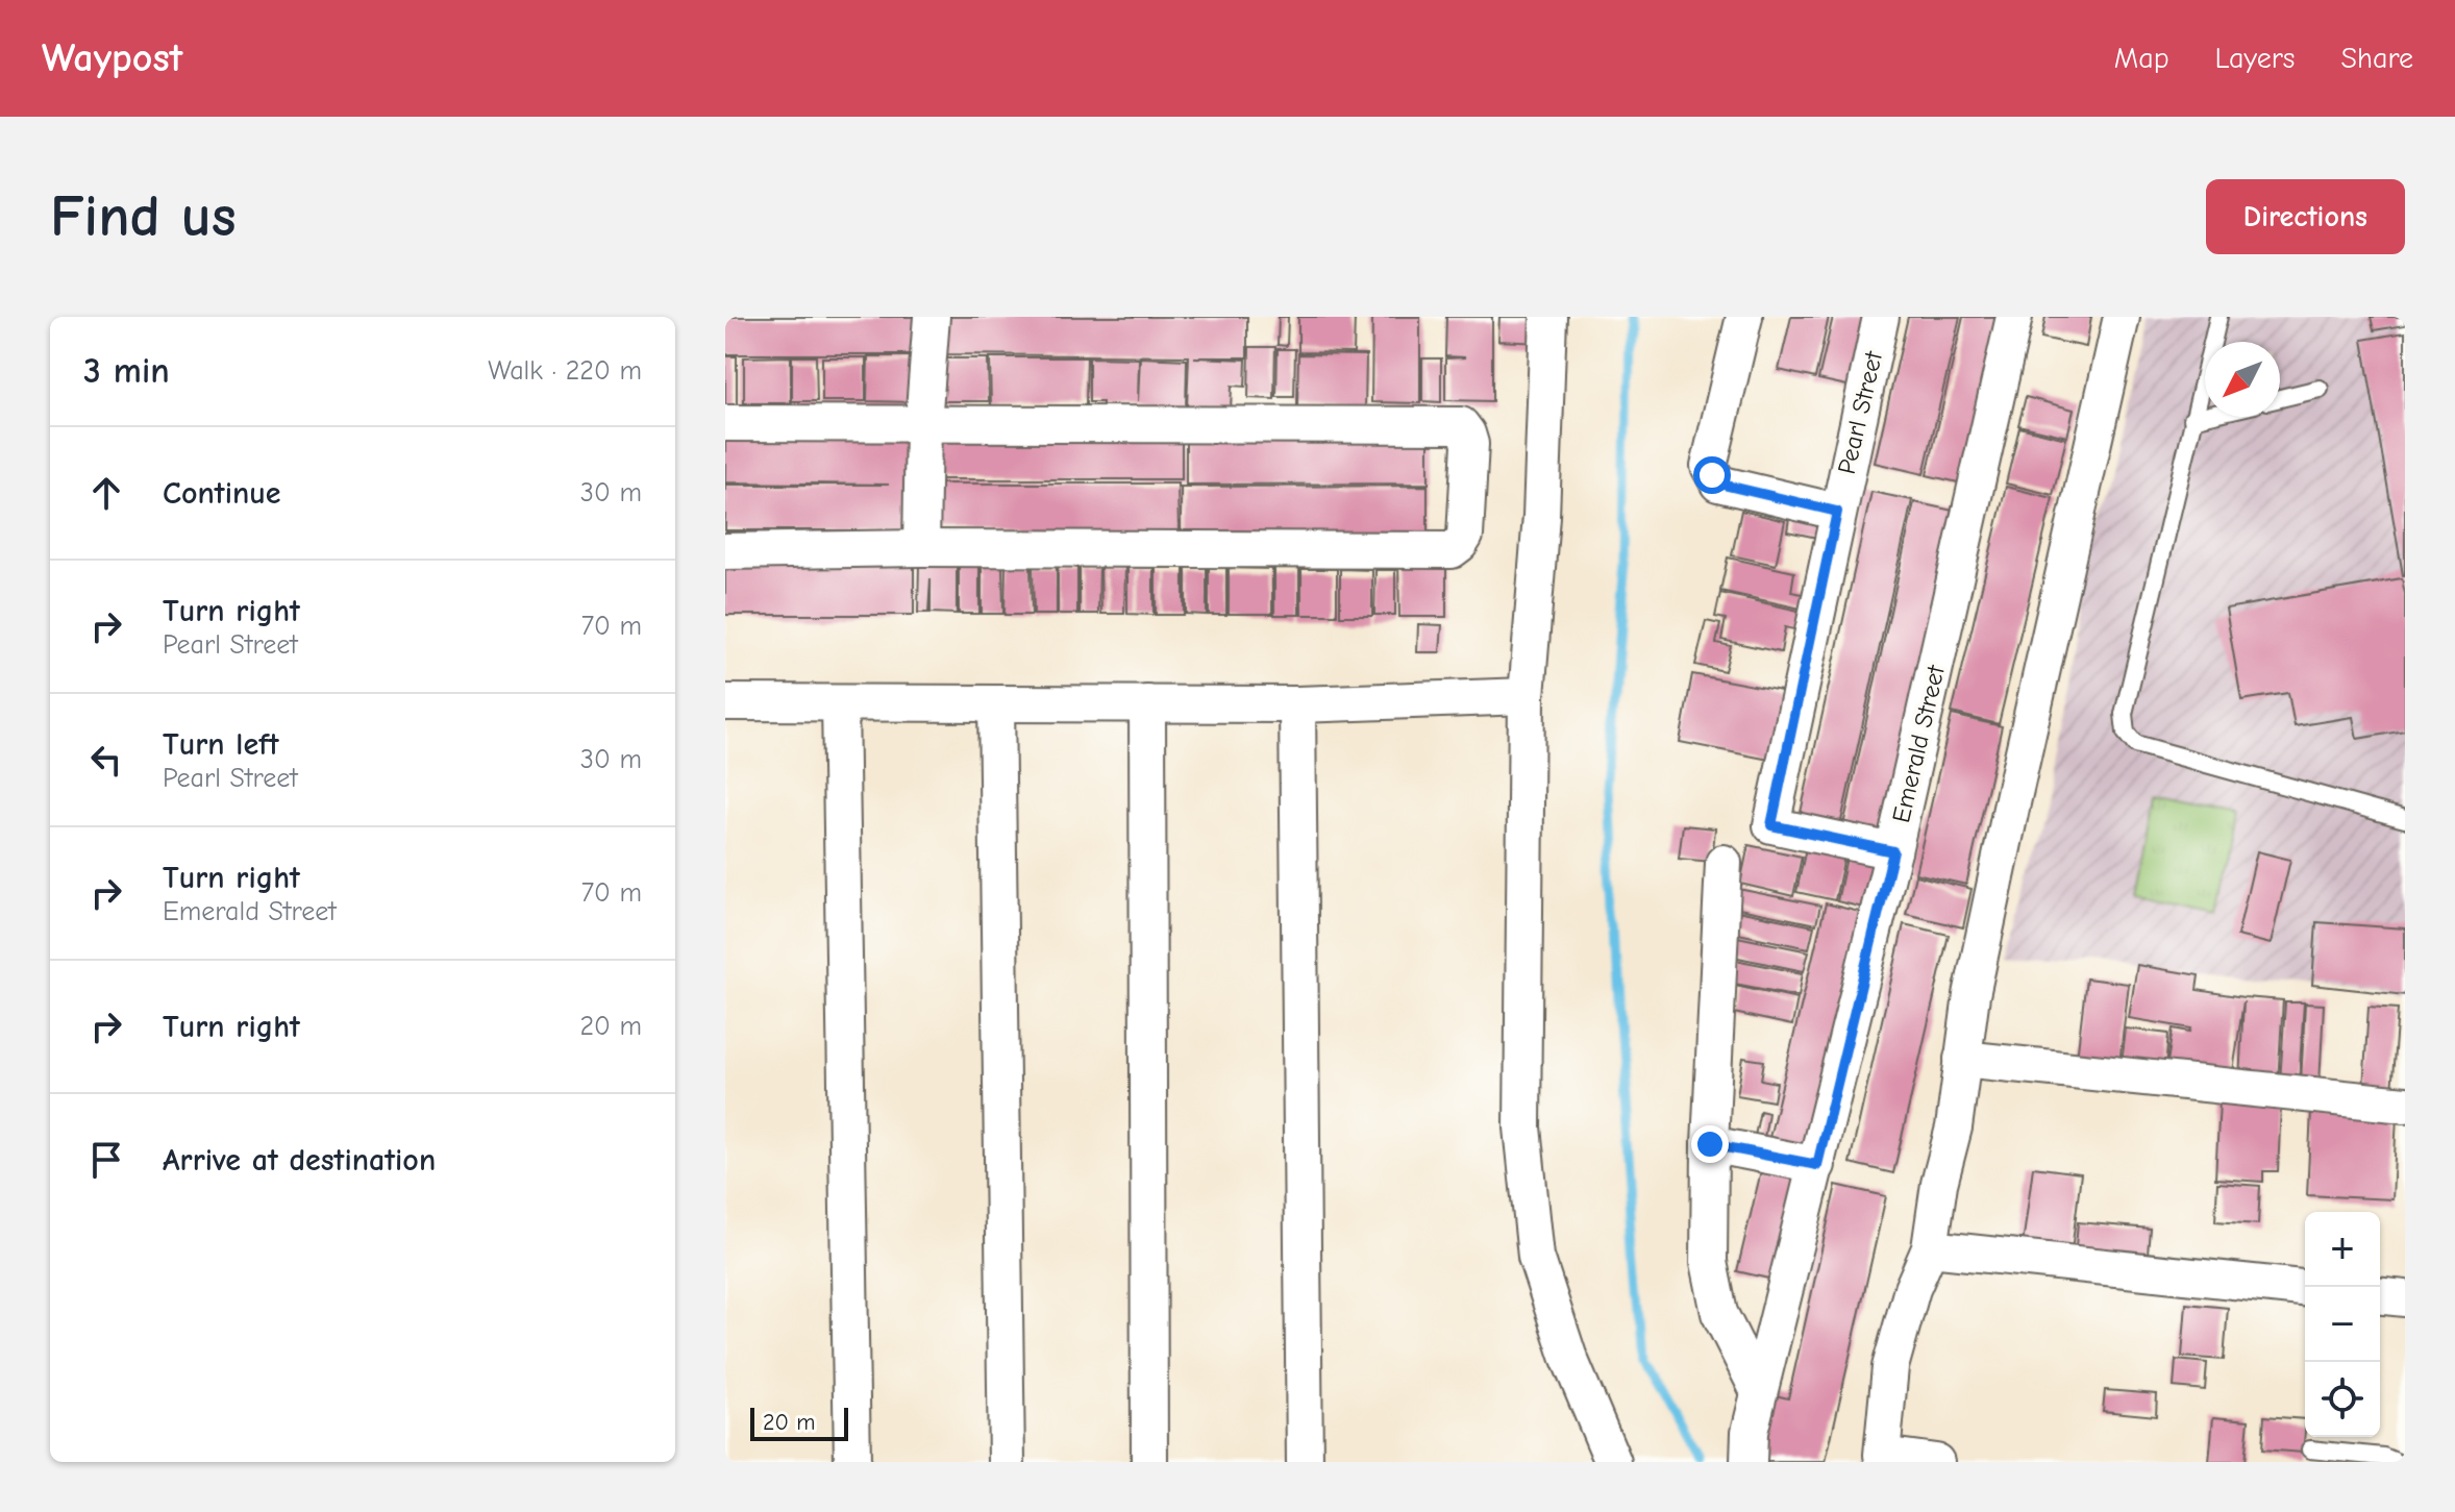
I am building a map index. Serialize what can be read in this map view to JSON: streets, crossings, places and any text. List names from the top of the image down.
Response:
{
  "streets": {
    "street": ["Pearl Street", "Emerald Street"]
  },
  "crossings": [
    ["Pearl Street", "Emerald Street"]
  ],
  "scale_bar": "20 m",
  "north": "bottom left",
  "page": {
    "header": "Waypost",
    "nav": ["Map", "Layers", "Share"],
    "buttons": "Directions",
    "title": "Find us",
    "heading": ["3 min", "Walk · 220 m"],
    "list": [
      ["Continue", "30 m"],
      ["Turn right", "Pearl Street", "70 m"],
      ["Turn left", "Pearl Street", "30 m"],
      ["Turn right", "Emerald Street", "70 m"],
      ["Turn right", "20 m"],
      "Arrive at destination"
    ],
    "map_buttons": ["+", "−"],
    "scale": "20 m"
  }
}
